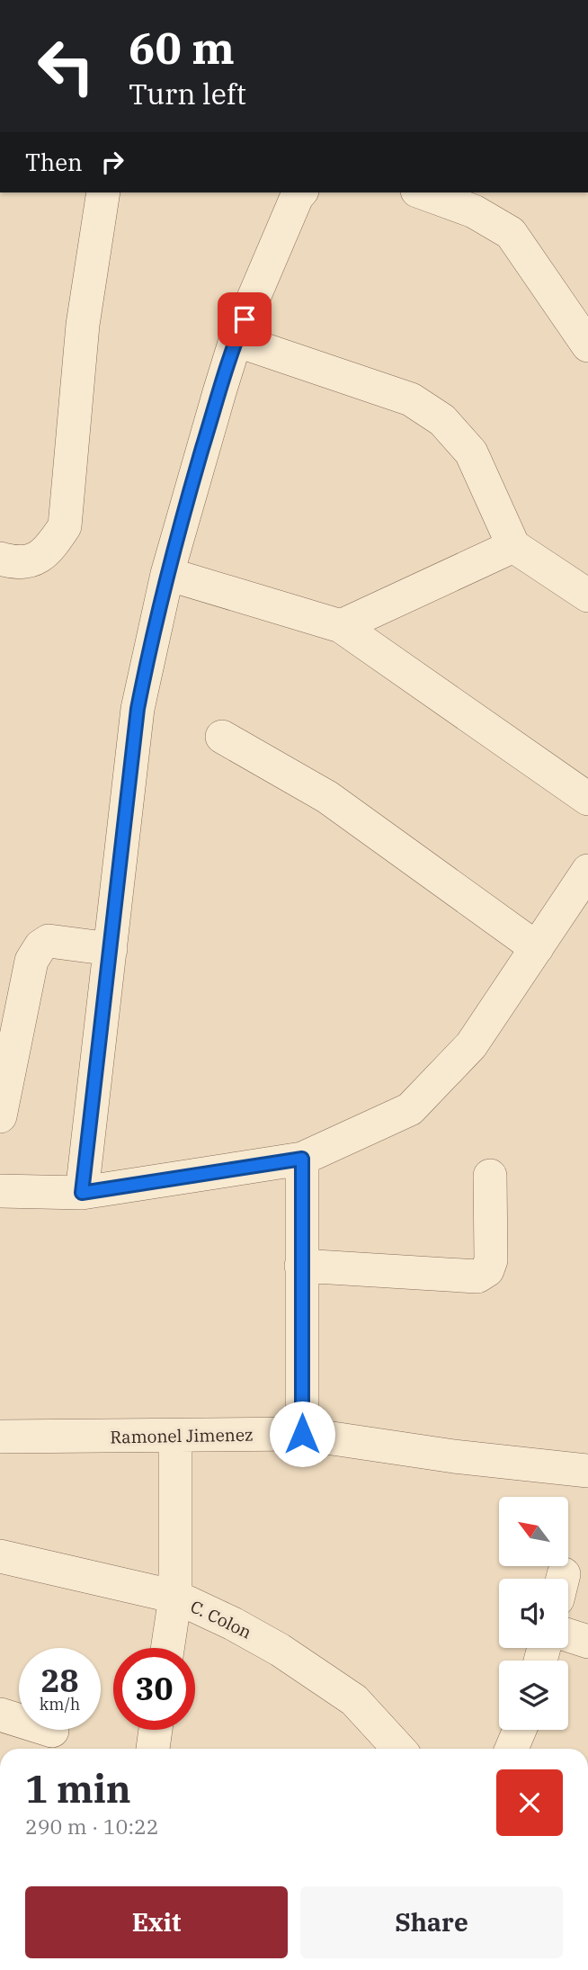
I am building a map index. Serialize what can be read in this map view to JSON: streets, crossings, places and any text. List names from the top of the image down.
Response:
{
  "streets": {
    "street": ["Ramonel Jimenez", "C. Colon"]
  },
  "north": "top left",
  "page": {
    "turn": ["60 m", "Turn left"],
    "then": "Then",
    "speed": "28 km/h",
    "limit": "30",
    "heading": ["1 min", "290 m · 10:22"],
    "buttons": ["Exit", "Share"]
  }
}
